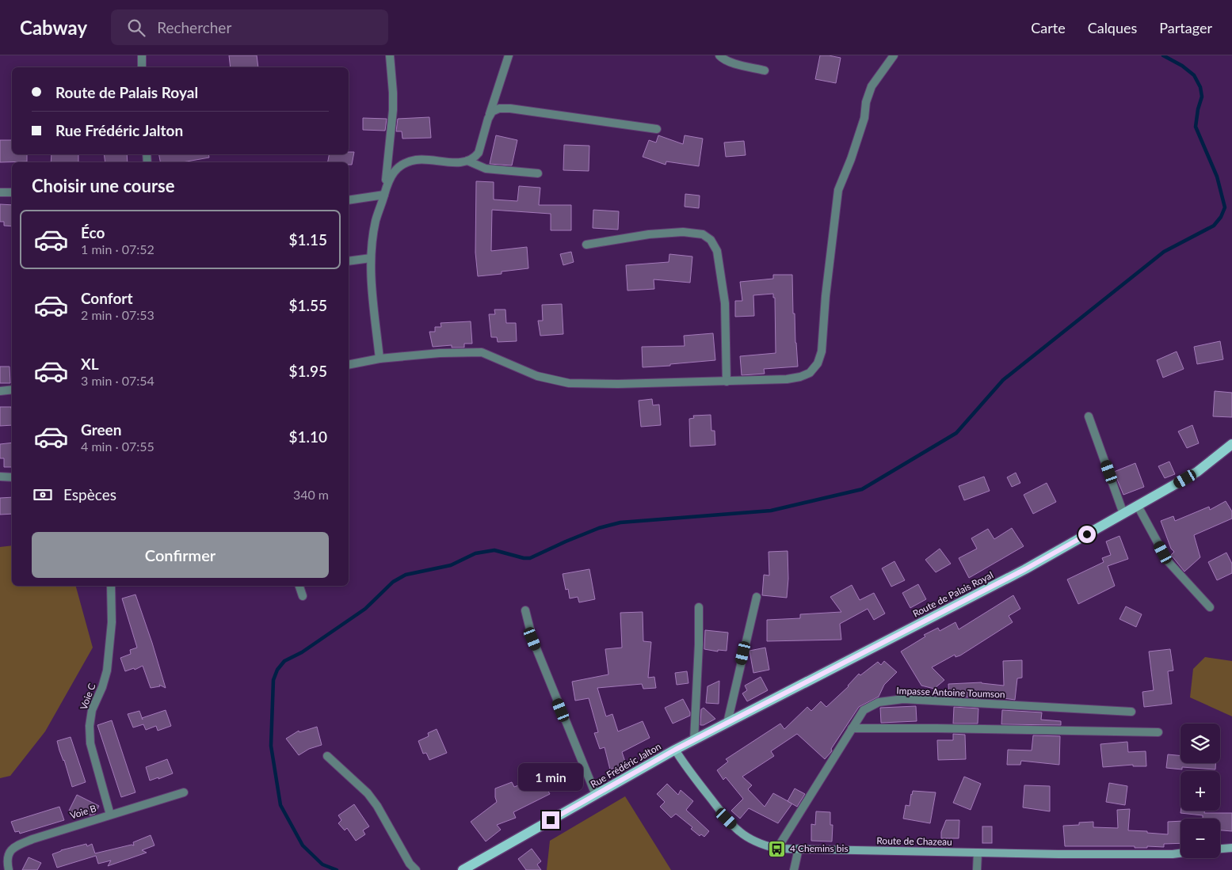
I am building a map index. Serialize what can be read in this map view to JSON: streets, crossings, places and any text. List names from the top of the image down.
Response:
{
  "streets": {
    "main road": ["Route de Palais Royal", "Rue Frédéric Jalton", "Route de Chazeau"],
    "street": ["Impasse Antoine Toumson", "Voie C", "Voie B"]
  },
  "crossings": [
    ["Route de Palais Royal", "Rue Frédéric Jalton"],
    ["Route de Palais Royal", "Route de Chazeau"],
    ["Impasse Antoine Toumson", "Route de Chazeau"],
    ["Voie C", "Voie B"],
    ["Rue Frédéric Jalton", "Route de Chazeau"]
  ],
  "places": {
    "bus stop": ["4 Chemins bis"]
  },
  "page": {
    "header": "Cabway",
    "search": "Rechercher",
    "nav": ["Carte", "Calques", "Partager"],
    "banner": ["Route de Palais Royal", "Rue Frédéric Jalton"],
    "heading": "Choisir une course",
    "list": [
      {
        "name": "Éco",
        "note": "1 min · 07:52",
        "value": "$1.15"
      },
      {
        "name": "Confort",
        "note": "2 min · 07:53",
        "value": "$1.55"
      },
      {
        "name": "XL",
        "note": "3 min · 07:54",
        "value": "$1.95"
      },
      {
        "name": "Green",
        "note": "4 min · 07:55",
        "value": "$1.10"
      }
    ],
    "pay": ["Espèces", "340 m"],
    "buttons": "Confirmer",
    "map_buttons": ["+", "−"],
    "bubble": "1 min"
  }
}
